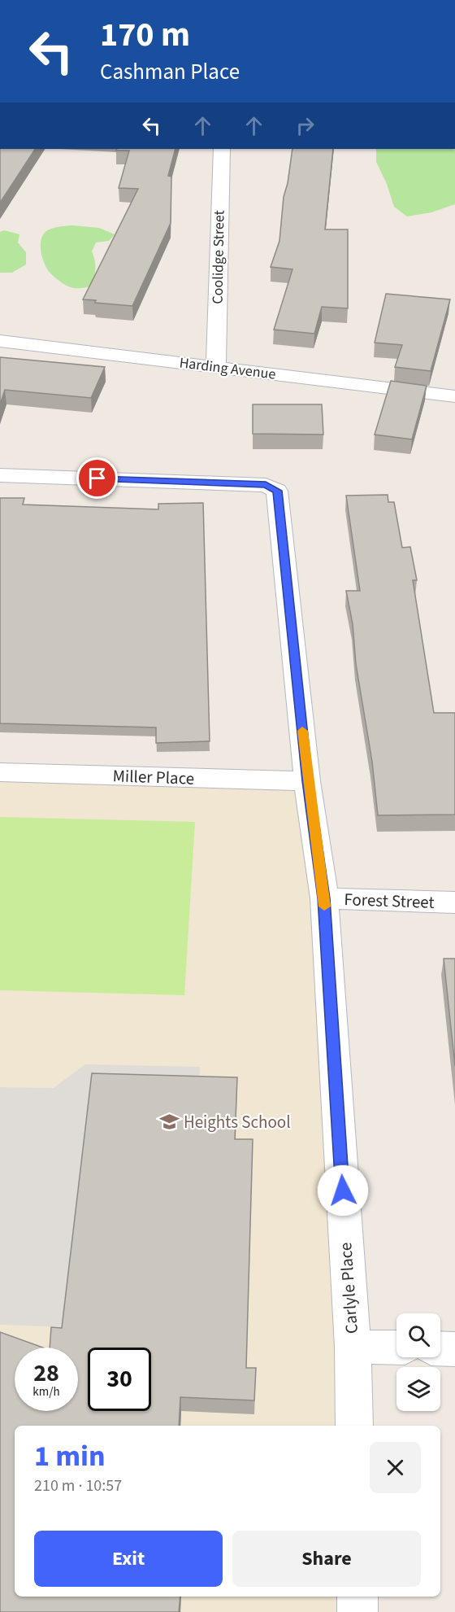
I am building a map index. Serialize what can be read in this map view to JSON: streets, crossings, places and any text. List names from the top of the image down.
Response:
{
  "streets": {
    "street": [
      "Coolidge Street",
      "Harding Avenue",
      "Miller Place",
      "Forest Street",
      "Carlyle Place"
    ]
  },
  "crossings": [
    ["Coolidge Street", "Harding Avenue"],
    ["Miller Place", "Carlyle Place"],
    ["Forest Street", "Carlyle Place"]
  ],
  "places": {
    "school or university": ["Heights School"]
  },
  "page": {
    "turn": ["170 m", "Cashman Place"],
    "speed": "28 km/h",
    "limit": "30",
    "heading": ["1 min", "210 m · 10:57"],
    "buttons": ["Exit", "Share"]
  }
}
